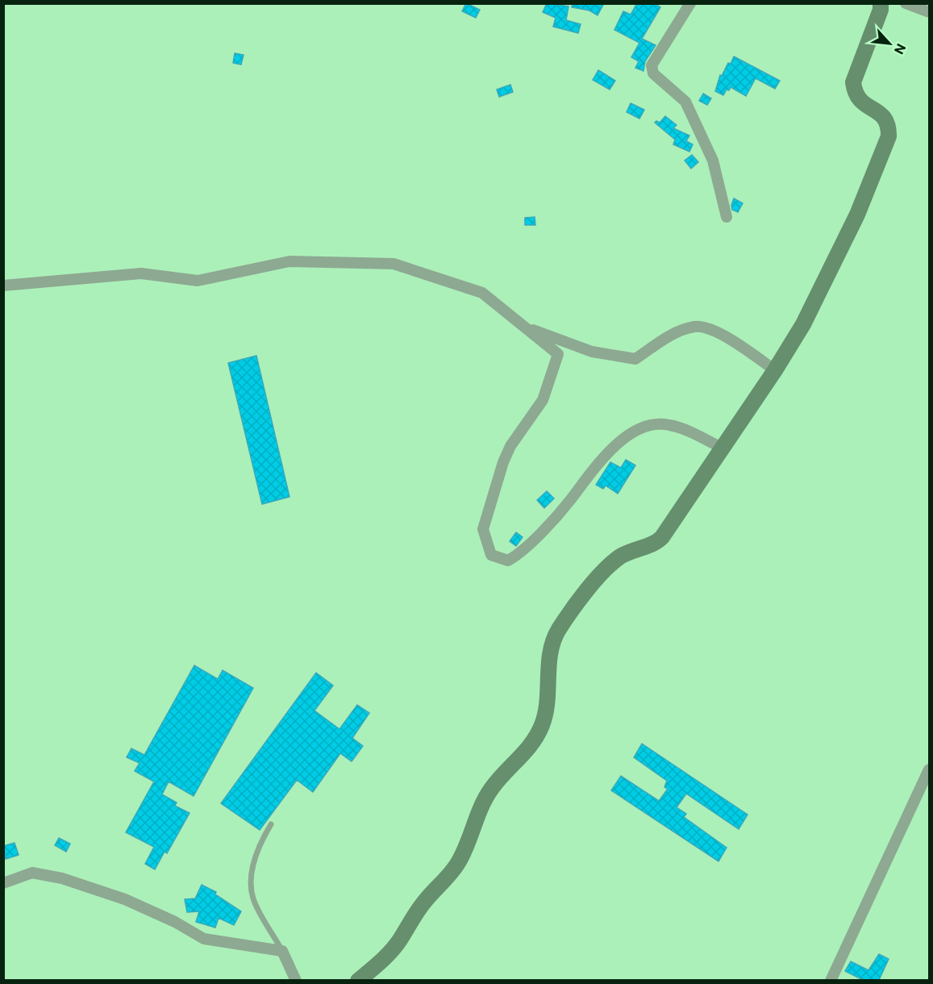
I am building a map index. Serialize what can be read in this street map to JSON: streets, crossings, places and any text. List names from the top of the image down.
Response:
{
  "north": "bottom right"
}
